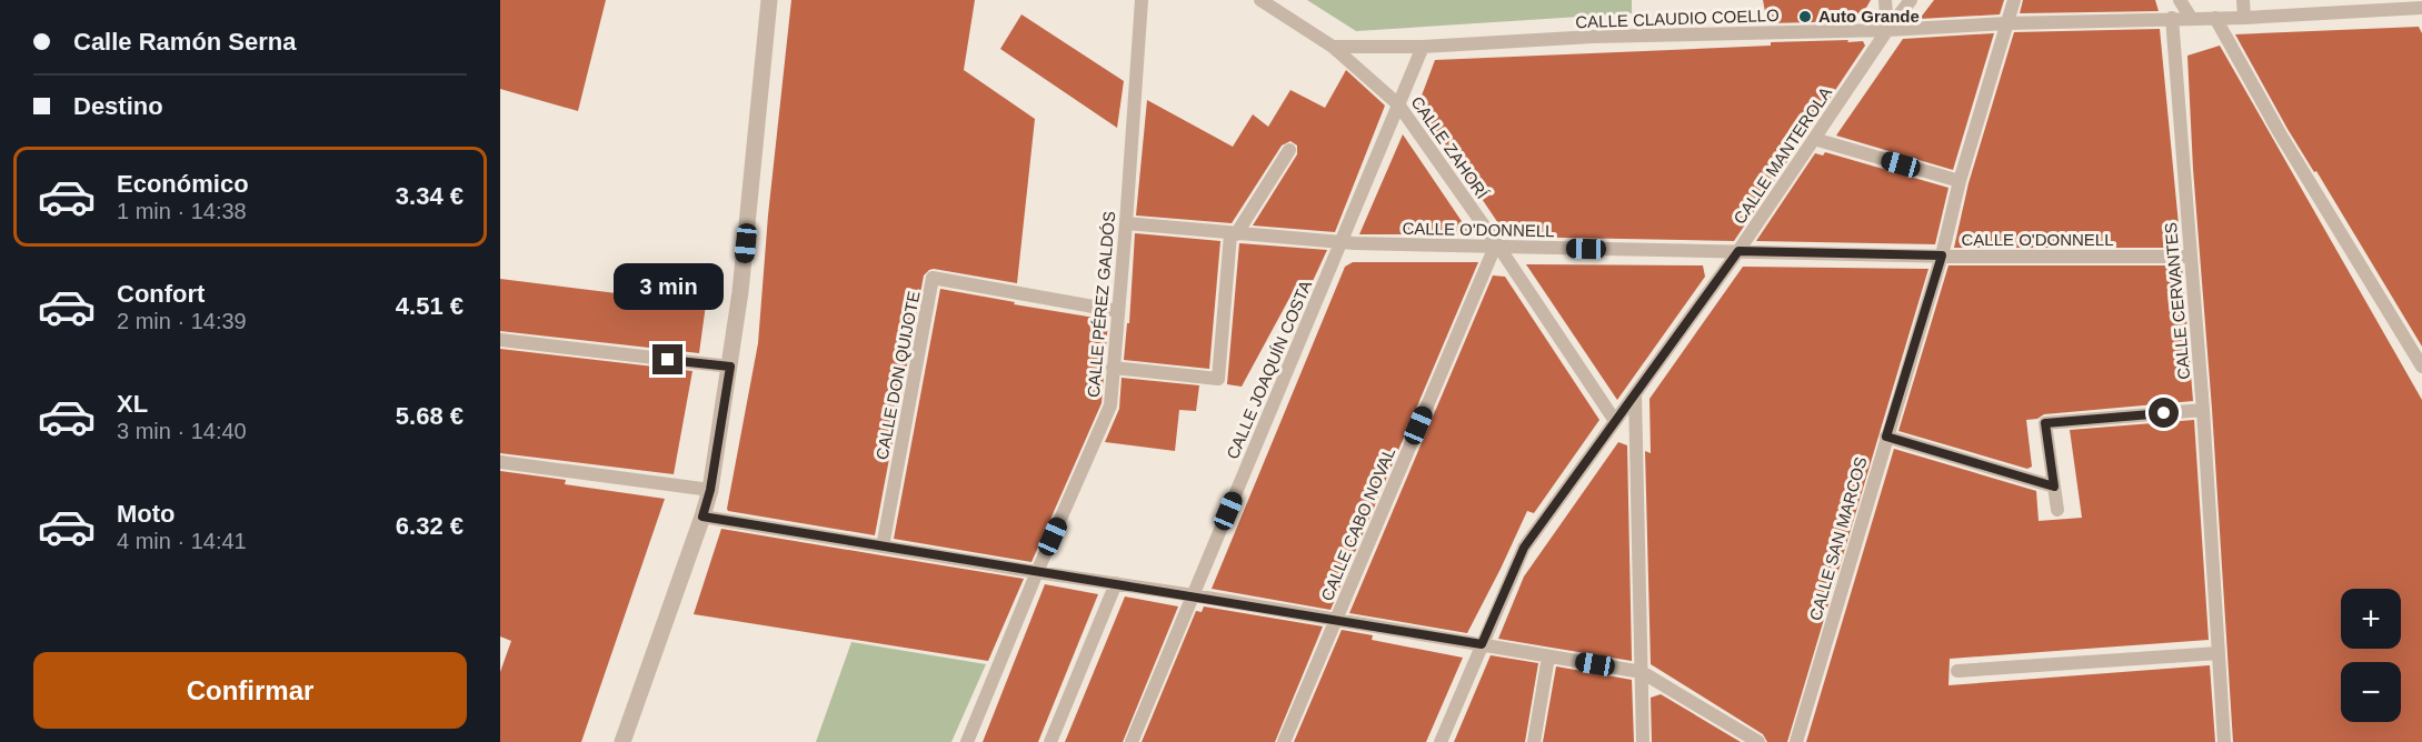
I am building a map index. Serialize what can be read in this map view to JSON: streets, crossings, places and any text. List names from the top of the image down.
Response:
{
  "streets": {
    "street": [
      "CALLE CLAUDIO COELLO",
      "CALLE ZAHORÍ",
      "CALLE MANTEROLA",
      "CALLE O'DONNELL",
      "CALLE CERVANTES",
      "CALLE PÉREZ GALDÓS",
      "CALLE JOAQUÍN COSTA",
      "CALLE DON QUIJOTE",
      "CALLE CABO NOVAL",
      "CALLE SAN MARCOS"
    ]
  },
  "crossings": [
    ["CALLE CLAUDIO COELLO", "CALLE ZAHORÍ"],
    ["CALLE CLAUDIO COELLO", "CALLE MANTEROLA"],
    ["CALLE CLAUDIO COELLO", "CALLE CERVANTES"],
    ["CALLE CLAUDIO COELLO", "CALLE JOAQUÍN COSTA"],
    ["CALLE CLAUDIO COELLO", "CALLE SAN MARCOS"],
    ["CALLE ZAHORÍ", "CALLE MANTEROLA"],
    ["CALLE ZAHORÍ", "CALLE O'DONNELL"],
    ["CALLE ZAHORÍ", "CALLE JOAQUÍN COSTA"],
    ["CALLE ZAHORÍ", "CALLE CABO NOVAL"],
    ["CALLE MANTEROLA", "CALLE O'DONNELL"],
    ["CALLE O'DONNELL", "CALLE CERVANTES"],
    ["CALLE O'DONNELL", "CALLE PÉREZ GALDÓS"],
    ["CALLE O'DONNELL", "CALLE JOAQUÍN COSTA"],
    ["CALLE O'DONNELL", "CALLE CABO NOVAL"],
    ["CALLE O'DONNELL", "CALLE SAN MARCOS"],
    ["CALLE PÉREZ GALDÓS", "CALLE DON QUIJOTE"]
  ],
  "places": ["Auto Grande"],
  "page": {
    "banner": ["Calle Ramón Serna", "Destino"],
    "list": [
      {
        "name": "Económico",
        "note": "1 min · 14:38",
        "value": "3.34 €"
      },
      {
        "name": "Confort",
        "note": "2 min · 14:39",
        "value": "4.51 €"
      },
      {
        "name": "XL",
        "note": "3 min · 14:40",
        "value": "5.68 €"
      },
      {
        "name": "Moto",
        "note": "4 min · 14:41",
        "value": "6.32 €"
      }
    ],
    "bubble": "3 min",
    "map_buttons": ["+", "−"],
    "buttons": "Confirmar"
  }
}
